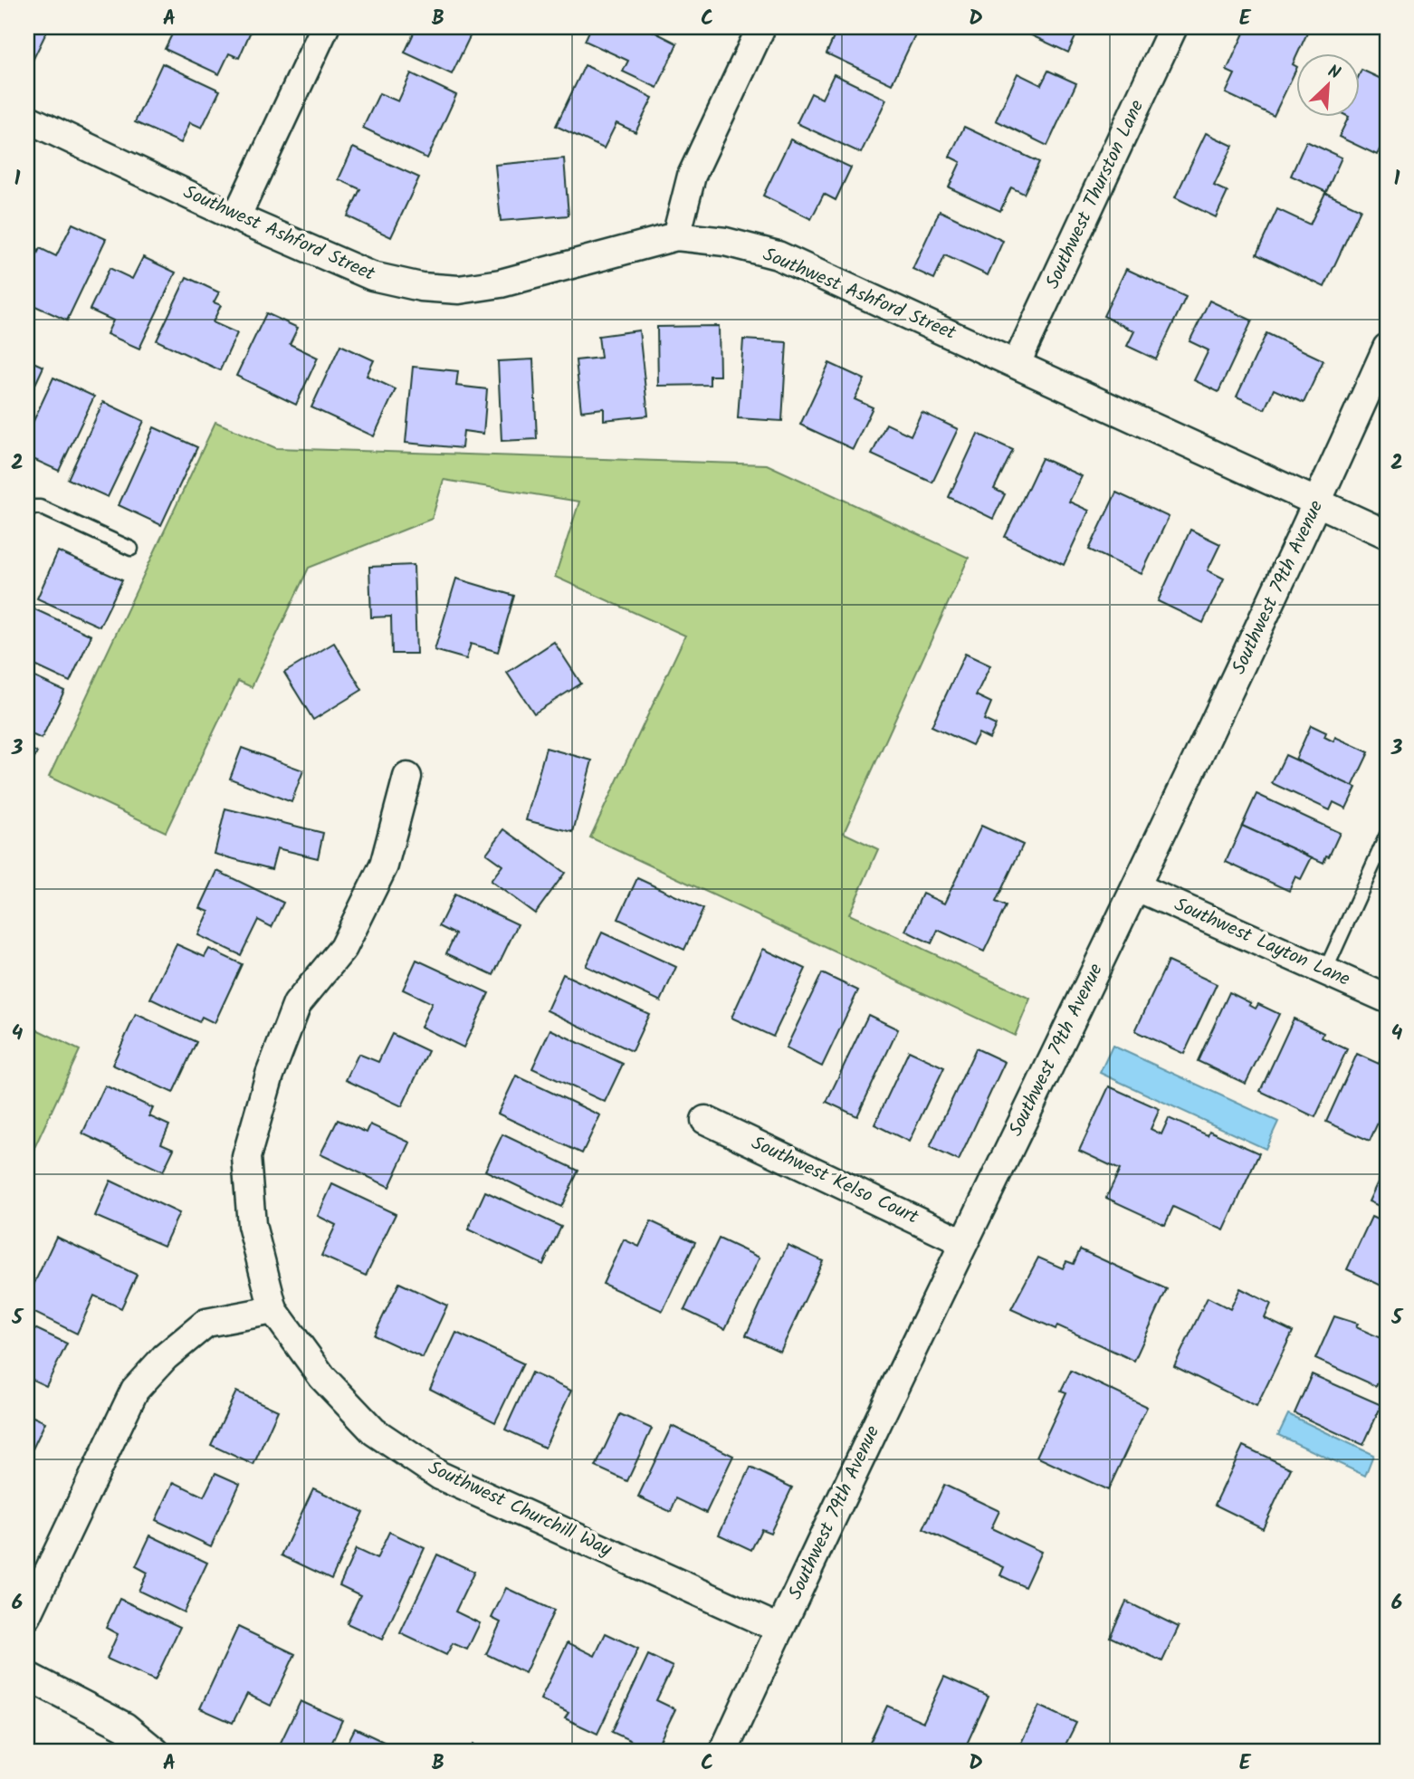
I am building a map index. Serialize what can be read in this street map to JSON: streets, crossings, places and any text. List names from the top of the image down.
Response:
{
  "streets": {
    "street": [
      "Southwest Thurston Lane",
      "Southwest Ashford Street",
      "Southwest 79th Avenue",
      "Southwest Layton Lane",
      "Southwest Kelso Court",
      "Southwest Churchill Way"
    ]
  },
  "crossings": [
    ["Southwest Thurston Lane", "Southwest Ashford Street"],
    ["Southwest Ashford Street", "Southwest 79th Avenue"],
    ["Southwest 79th Avenue", "Southwest Layton Lane"],
    ["Southwest 79th Avenue", "Southwest Kelso Court"],
    ["Southwest 79th Avenue", "Southwest Churchill Way"]
  ],
  "north": "top right",
  "grid": {
    "columns": [
      "A",
      "B",
      "C",
      "D",
      "E"
    ],
    "rows": [
      "1",
      "2",
      "3",
      "4",
      "5",
      "6"
    ]
  }
}
